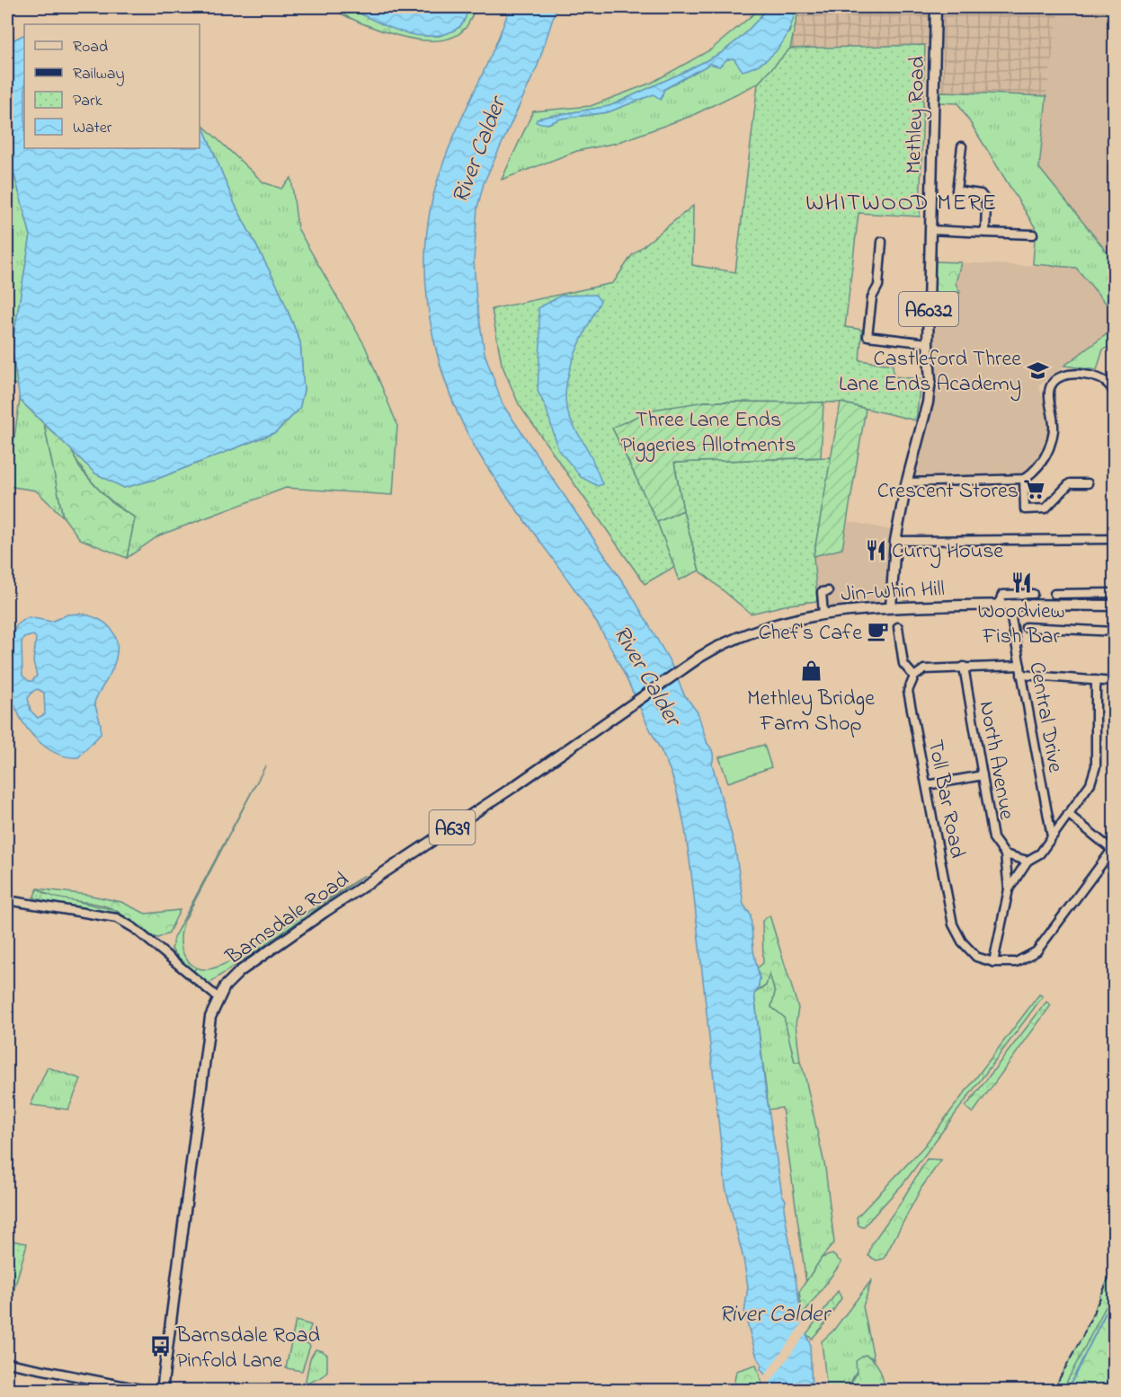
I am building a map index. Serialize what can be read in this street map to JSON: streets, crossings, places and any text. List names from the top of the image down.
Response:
{
  "streets": {
    "main road": [
      "Methley Road",
      "A6032",
      "Jin-Whin Hill",
      "A639",
      "Barnsdale Road"
    ],
    "street": ["Central Drive", "North Avenue", "Toll Bar Road"]
  },
  "crossings": [
    ["Methley Road", "Jin-Whin Hill"],
    ["Jin-Whin Hill", "Central Drive"],
    ["Jin-Whin Hill", "Barnsdale Road"]
  ],
  "districts": ["WHITWOOD MERE"],
  "water": ["River Calder"],
  "parks": ["Three Lane Ends Piggeries Allotments"],
  "places": {
    "school or university": ["Castleford Three Lane Ends Academy"],
    "supermarket": ["Crescent Stores"],
    "restaurant": ["Curry House", "Woodview Fish Bar"],
    "cafe": ["Chef's Cafe"],
    "shop": ["Methley Bridge Farm Shop"],
    "bus stop": ["Barnsdale Road Pinfold Lane"]
  },
  "legend": [
    "Road",
    "Railway",
    "Park",
    "Water"
  ]
}
